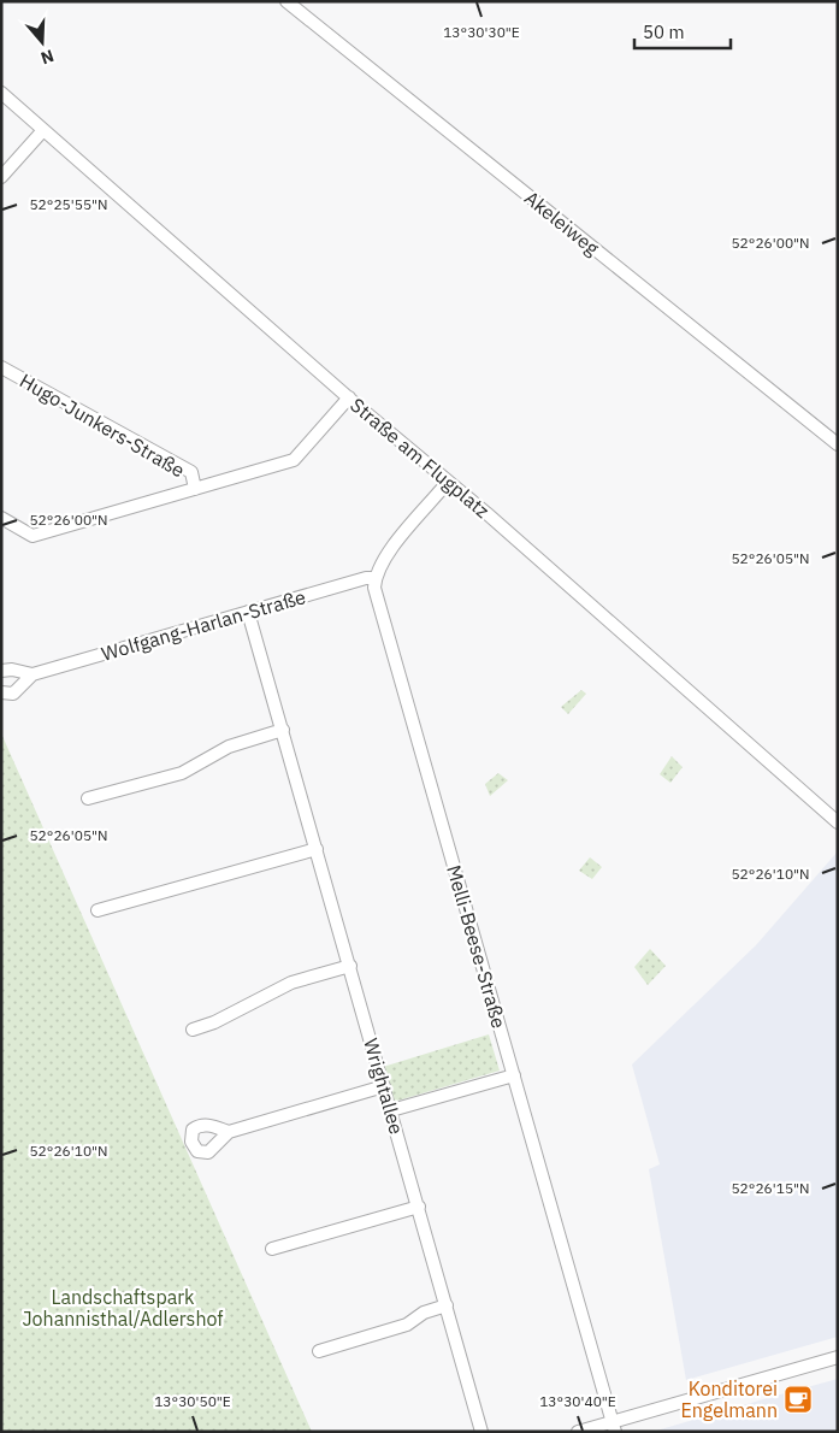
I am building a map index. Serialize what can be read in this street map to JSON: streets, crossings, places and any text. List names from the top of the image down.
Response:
{
  "streets": {
    "street": [
      "Akeleiweg",
      "Hugo-Junkers-Straße",
      "Straße am Flugplatz",
      "Wolfgang-Harlan-Straße",
      "Melli-Beese-Straße",
      "Wrightallee"
    ]
  },
  "crossings": [
    ["Wolfgang-Harlan-Straße", "Melli-Beese-Straße"],
    ["Wolfgang-Harlan-Straße", "Wrightallee"]
  ],
  "parks": ["Landschaftspark Johannisthal/Adlershof"],
  "places": {
    "cafe": ["Konditorei Engelmann"]
  },
  "scale_bar": "50 m",
  "north": "bottom",
  "coordinates": [
    "13°30'30\"E",
    "52°25'55\"N",
    "52°26'00\"N",
    "52°26'05\"N",
    "52°26'10\"N",
    "52°26'15\"N",
    "13°30'50\"E",
    "13°30'40\"E"
  ]
}
